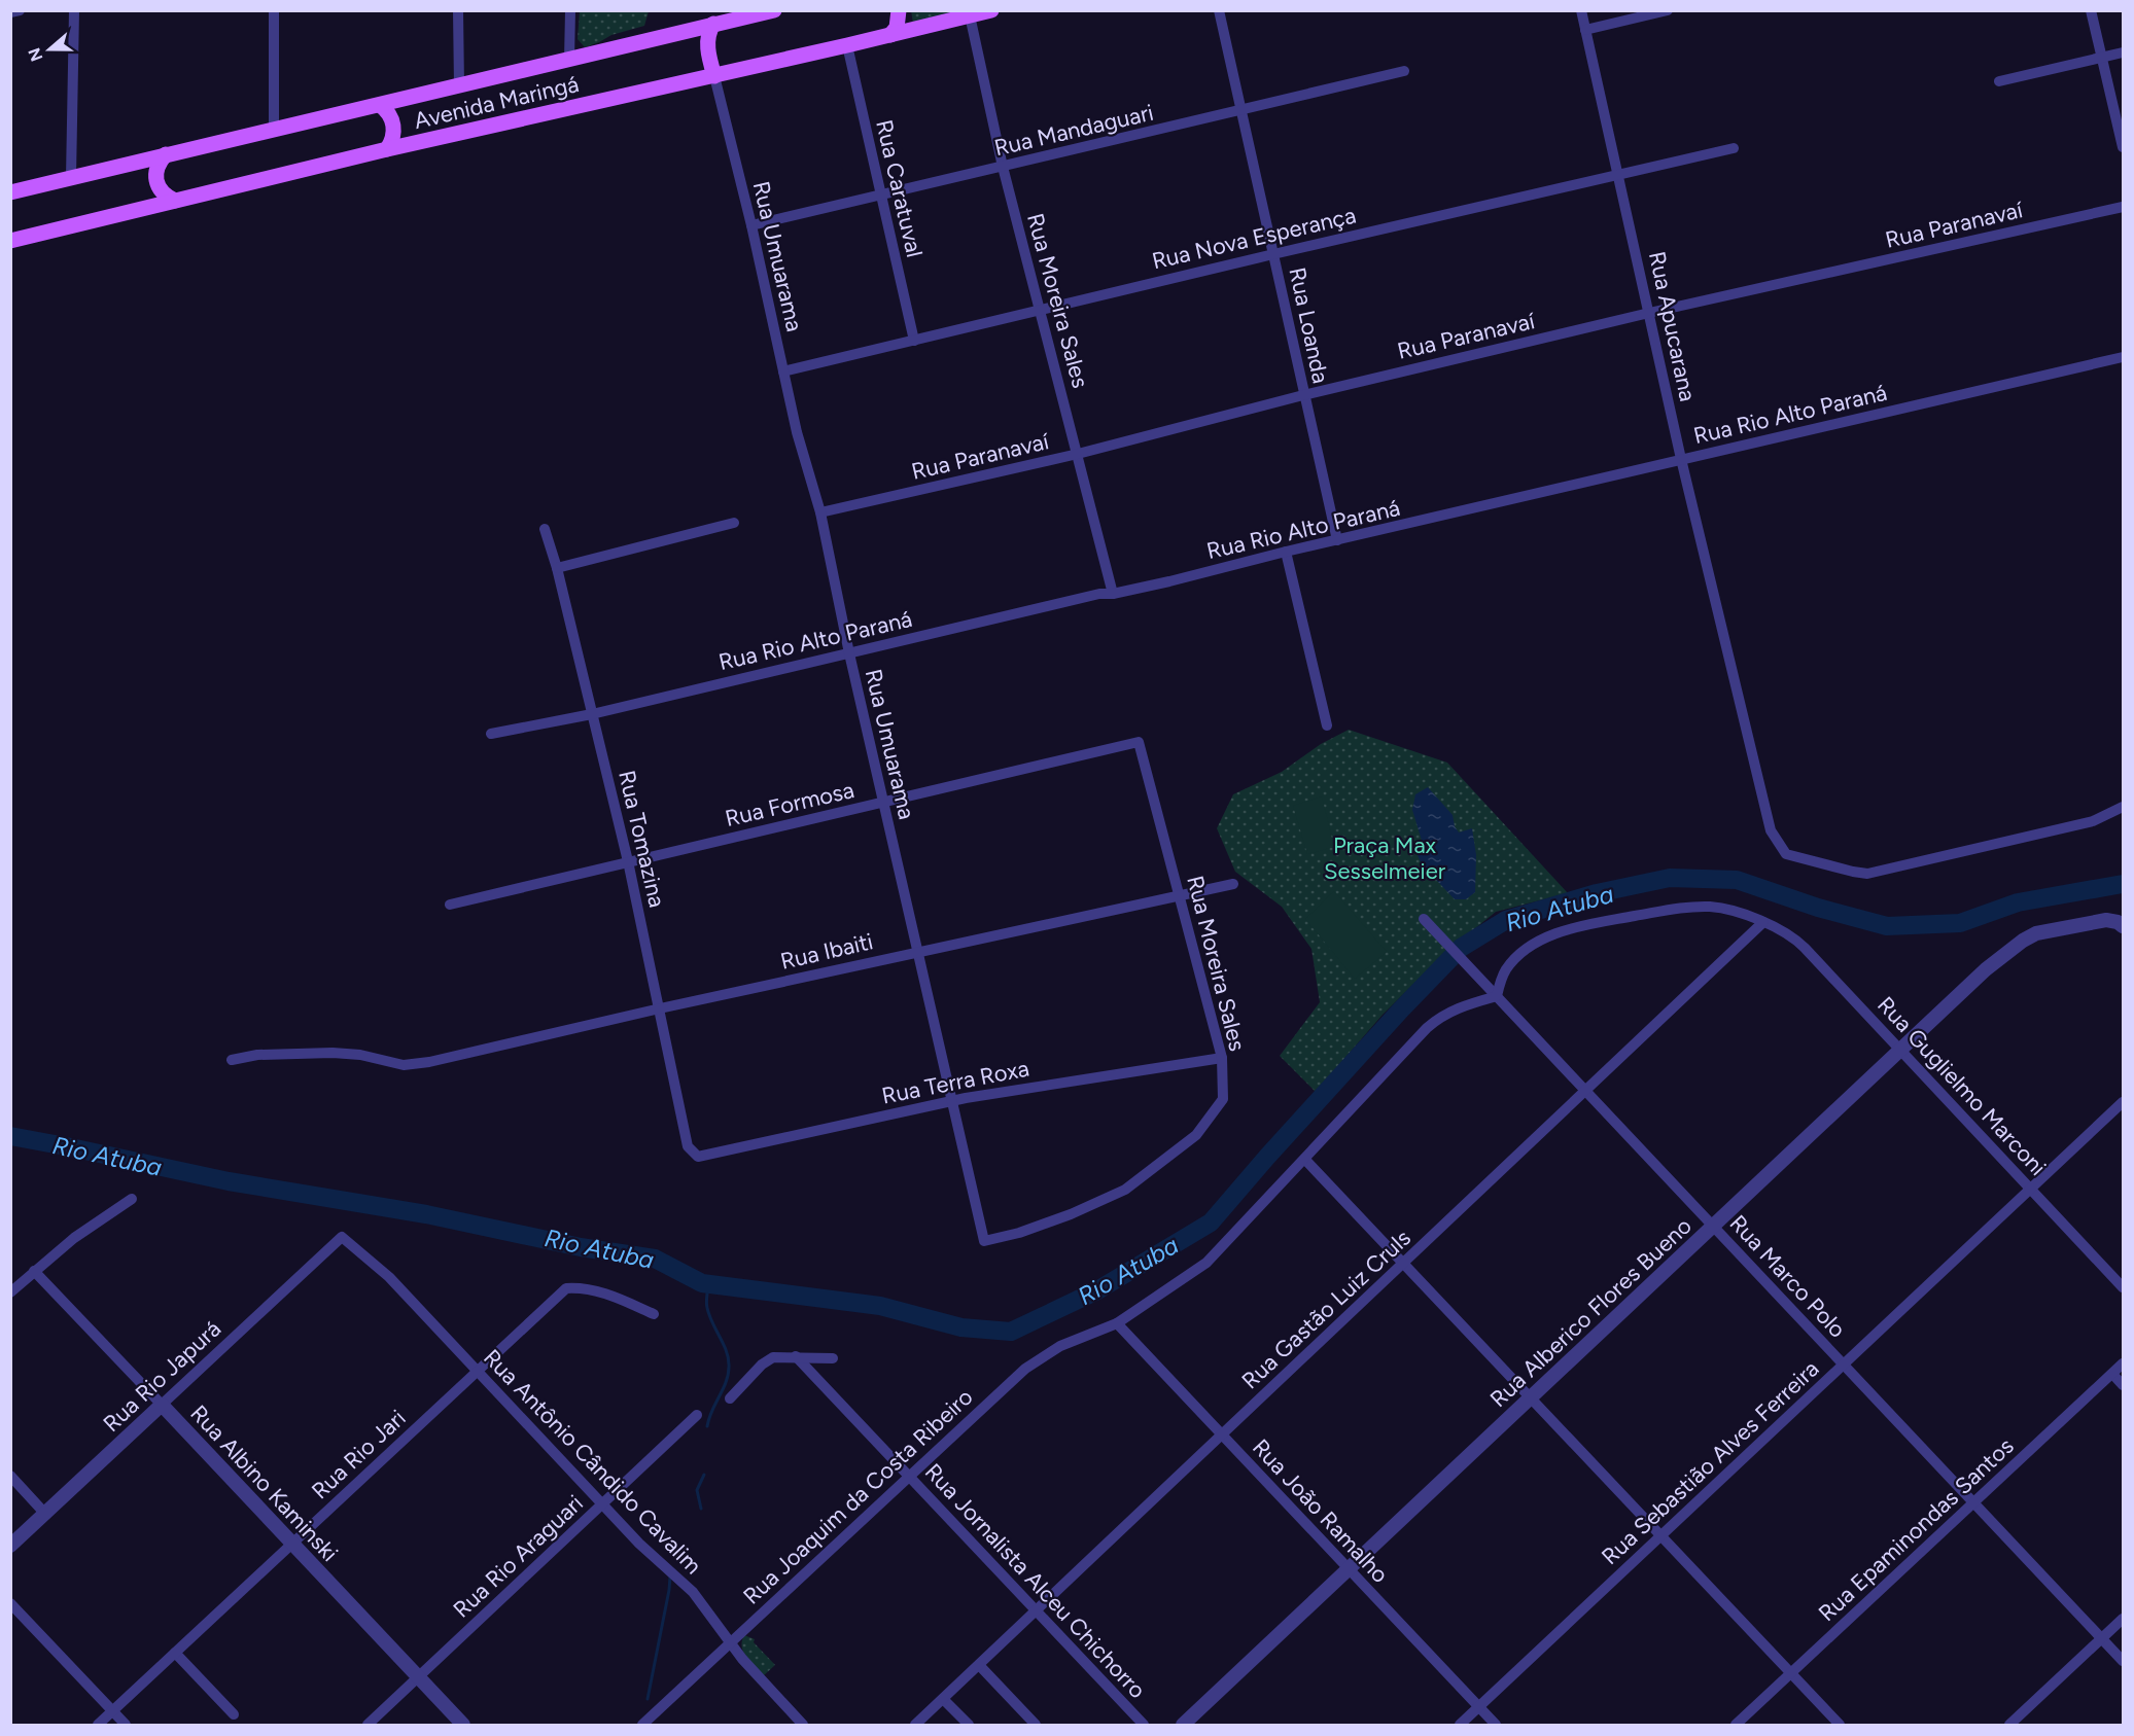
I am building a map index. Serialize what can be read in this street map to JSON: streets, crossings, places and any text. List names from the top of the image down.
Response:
{
  "streets": {
    "main road": ["Avenida Maringá"],
    "street": [
      "Rua Mandaguari",
      "Rua Caratuval",
      "Rua Paranavaí",
      "Rua Nova Esperança",
      "Rua Umuarama",
      "Rua Moreira Sales",
      "Rua Loanda",
      "Rua Apucarana",
      "Rua Rio Alto Paraná",
      "Rua Formosa",
      "Rua Tomazina",
      "Rua Ibaiti",
      "Rua Terra Roxa",
      "Rua Guglielmo Marconi",
      "Rua Marco Polo",
      "Rua Gastão Luiz Cruls",
      "Rua Alberico Flores Bueno",
      "Rua Rio Japurá",
      "Rua Rio Jari",
      "Rua Antônio Cândido Cavalim",
      "Rua Sebastião Alves Ferreira",
      "Rua Albino Kaminski",
      "Rua Joaquim da Costa Ribeiro",
      "Rua João Ramalho",
      "Rua Epaminondas Santos",
      "Rua Rio Araguari",
      "Rua Jornalista Alceu Chichorro"
    ]
  },
  "crossings": [
    ["Avenida Maringá", "Rua Caratuval"],
    ["Avenida Maringá", "Rua Umuarama"],
    ["Avenida Maringá", "Rua Moreira Sales"],
    ["Rua Mandaguari", "Rua Caratuval"],
    ["Rua Mandaguari", "Rua Umuarama"],
    ["Rua Mandaguari", "Rua Moreira Sales"],
    ["Rua Mandaguari", "Rua Loanda"],
    ["Rua Caratuval", "Rua Nova Esperança"],
    ["Rua Paranavaí", "Rua Umuarama"],
    ["Rua Paranavaí", "Rua Moreira Sales"],
    ["Rua Paranavaí", "Rua Loanda"],
    ["Rua Paranavaí", "Rua Apucarana"],
    ["Rua Nova Esperança", "Rua Umuarama"],
    ["Rua Nova Esperança", "Rua Moreira Sales"],
    ["Rua Nova Esperança", "Rua Loanda"],
    ["Rua Nova Esperança", "Rua Apucarana"],
    ["Rua Umuarama", "Rua Moreira Sales"],
    ["Rua Umuarama", "Rua Rio Alto Paraná"],
    ["Rua Umuarama", "Rua Formosa"],
    ["Rua Umuarama", "Rua Ibaiti"],
    ["Rua Umuarama", "Rua Terra Roxa"],
    ["Rua Moreira Sales", "Rua Rio Alto Paraná"],
    ["Rua Moreira Sales", "Rua Formosa"],
    ["Rua Moreira Sales", "Rua Ibaiti"],
    ["Rua Moreira Sales", "Rua Terra Roxa"],
    ["Rua Loanda", "Rua Rio Alto Paraná"],
    ["Rua Apucarana", "Rua Rio Alto Paraná"],
    ["Rua Rio Alto Paraná", "Rua Tomazina"],
    ["Rua Formosa", "Rua Tomazina"],
    ["Rua Tomazina", "Rua Ibaiti"],
    ["Rua Tomazina", "Rua Terra Roxa"],
    ["Rua Guglielmo Marconi", "Rua Marco Polo"],
    ["Rua Guglielmo Marconi", "Rua Gastão Luiz Cruls"],
    ["Rua Guglielmo Marconi", "Rua Alberico Flores Bueno"],
    ["Rua Guglielmo Marconi", "Rua Sebastião Alves Ferreira"],
    ["Rua Guglielmo Marconi", "Rua Joaquim da Costa Ribeiro"],
    ["Rua Marco Polo", "Rua Gastão Luiz Cruls"],
    ["Rua Marco Polo", "Rua Alberico Flores Bueno"],
    ["Rua Marco Polo", "Rua Sebastião Alves Ferreira"],
    ["Rua Marco Polo", "Rua Joaquim da Costa Ribeiro"],
    ["Rua Marco Polo", "Rua Epaminondas Santos"],
    ["Rua Gastão Luiz Cruls", "Rua João Ramalho"],
    ["Rua Gastão Luiz Cruls", "Rua Jornalista Alceu Chichorro"],
    ["Rua Alberico Flores Bueno", "Rua João Ramalho"],
    ["Rua Rio Japurá", "Rua Antônio Cândido Cavalim"],
    ["Rua Rio Japurá", "Rua Albino Kaminski"],
    ["Rua Rio Jari", "Rua Antônio Cândido Cavalim"],
    ["Rua Rio Jari", "Rua Albino Kaminski"],
    ["Rua Antônio Cândido Cavalim", "Rua Joaquim da Costa Ribeiro"],
    ["Rua Antônio Cândido Cavalim", "Rua Rio Araguari"],
    ["Rua Sebastião Alves Ferreira", "Rua João Ramalho"],
    ["Rua Albino Kaminski", "Rua Rio Araguari"],
    ["Rua Joaquim da Costa Ribeiro", "Rua João Ramalho"],
    ["Rua Joaquim da Costa Ribeiro", "Rua Jornalista Alceu Chichorro"]
  ],
  "water": ["Rio Atuba"],
  "parks": ["Praça Max Sesselmeier"],
  "north": "left"
}
